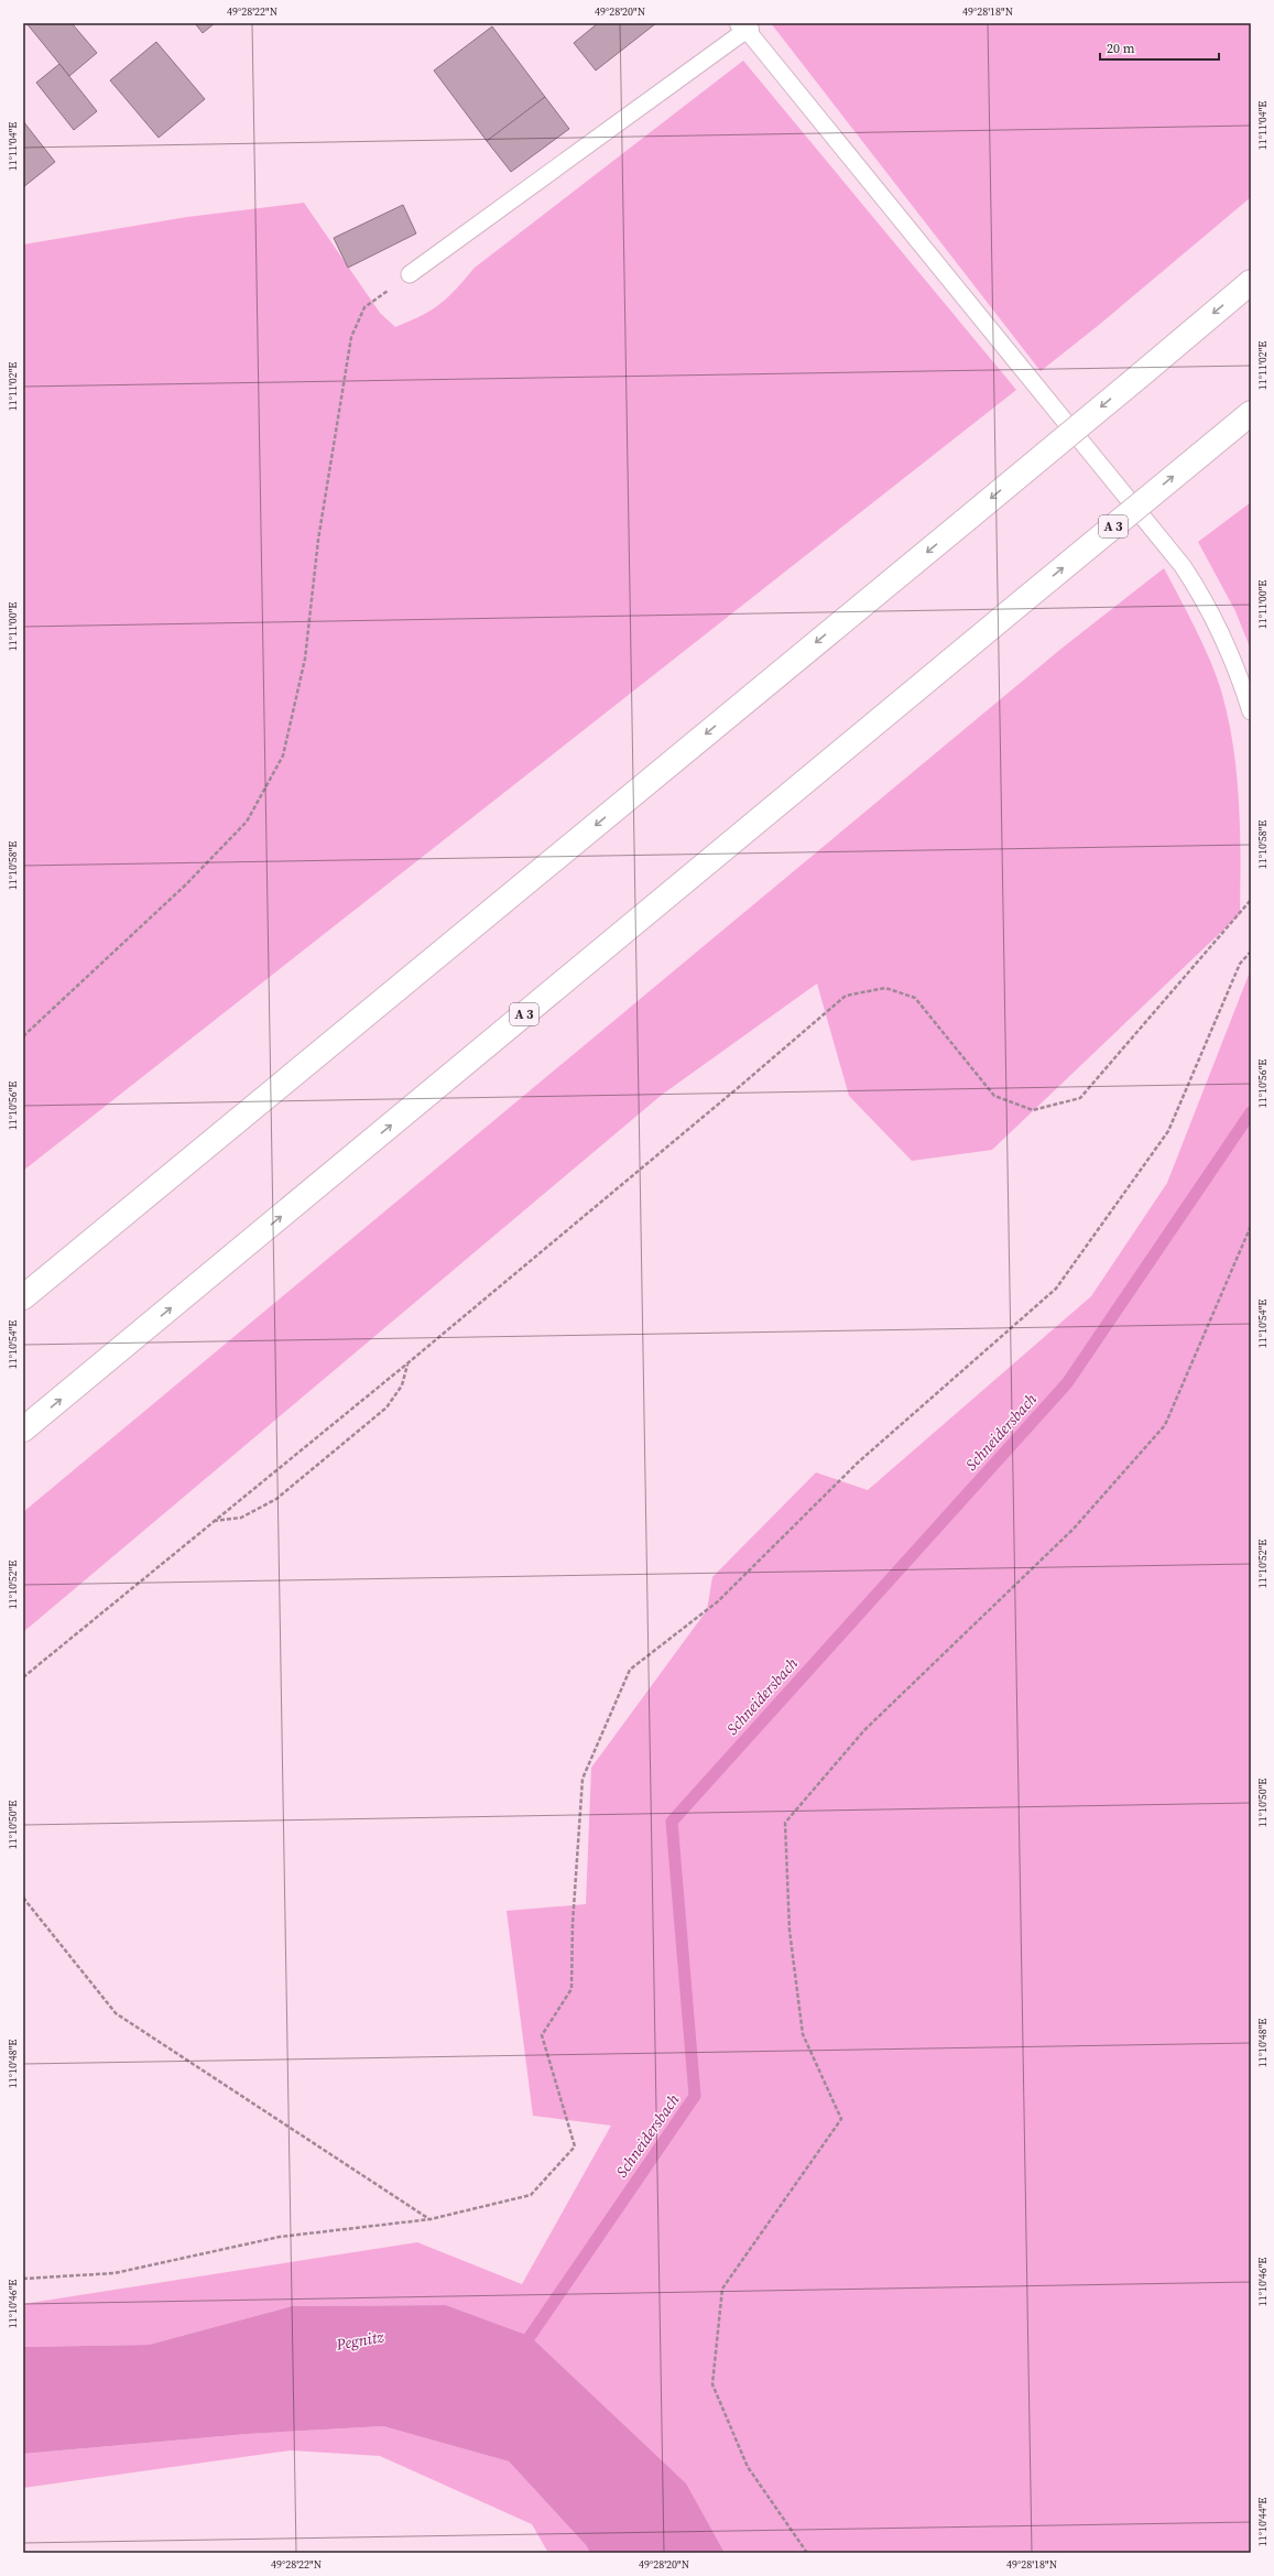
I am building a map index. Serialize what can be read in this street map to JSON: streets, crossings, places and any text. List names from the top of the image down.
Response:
{
  "streets": {
    "highway": ["A 3"]
  },
  "water": ["Schneidersbach", "Pegnitz"],
  "scale_bar": "20 m",
  "coordinates": [
    "49°28'22\"N",
    "49°28'20\"N",
    "49°28'18\"N",
    "11°11'04\"E",
    "11°11'02\"E",
    "11°11'00\"E",
    "11°10'58\"E",
    "11°10'56\"E",
    "11°10'54\"E",
    "11°10'52\"E",
    "11°10'50\"E",
    "11°10'48\"E",
    "11°10'46\"E",
    "11°10'44\"E"
  ]
}
